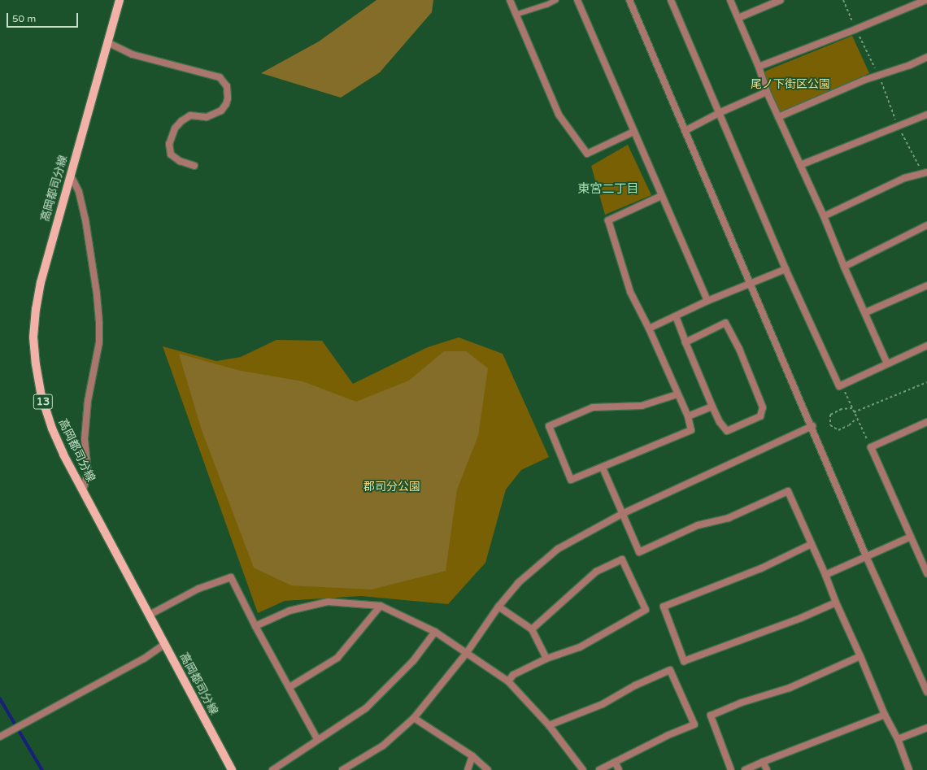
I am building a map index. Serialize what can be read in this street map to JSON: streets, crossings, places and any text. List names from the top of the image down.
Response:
{
  "streets": {
    "main road": ["高岡都司分線", "13"]
  },
  "districts": ["東宮二丁目"],
  "parks": ["尾ノ下街区公園", "郡司分公園"],
  "scale_bar": "50 m"
}
